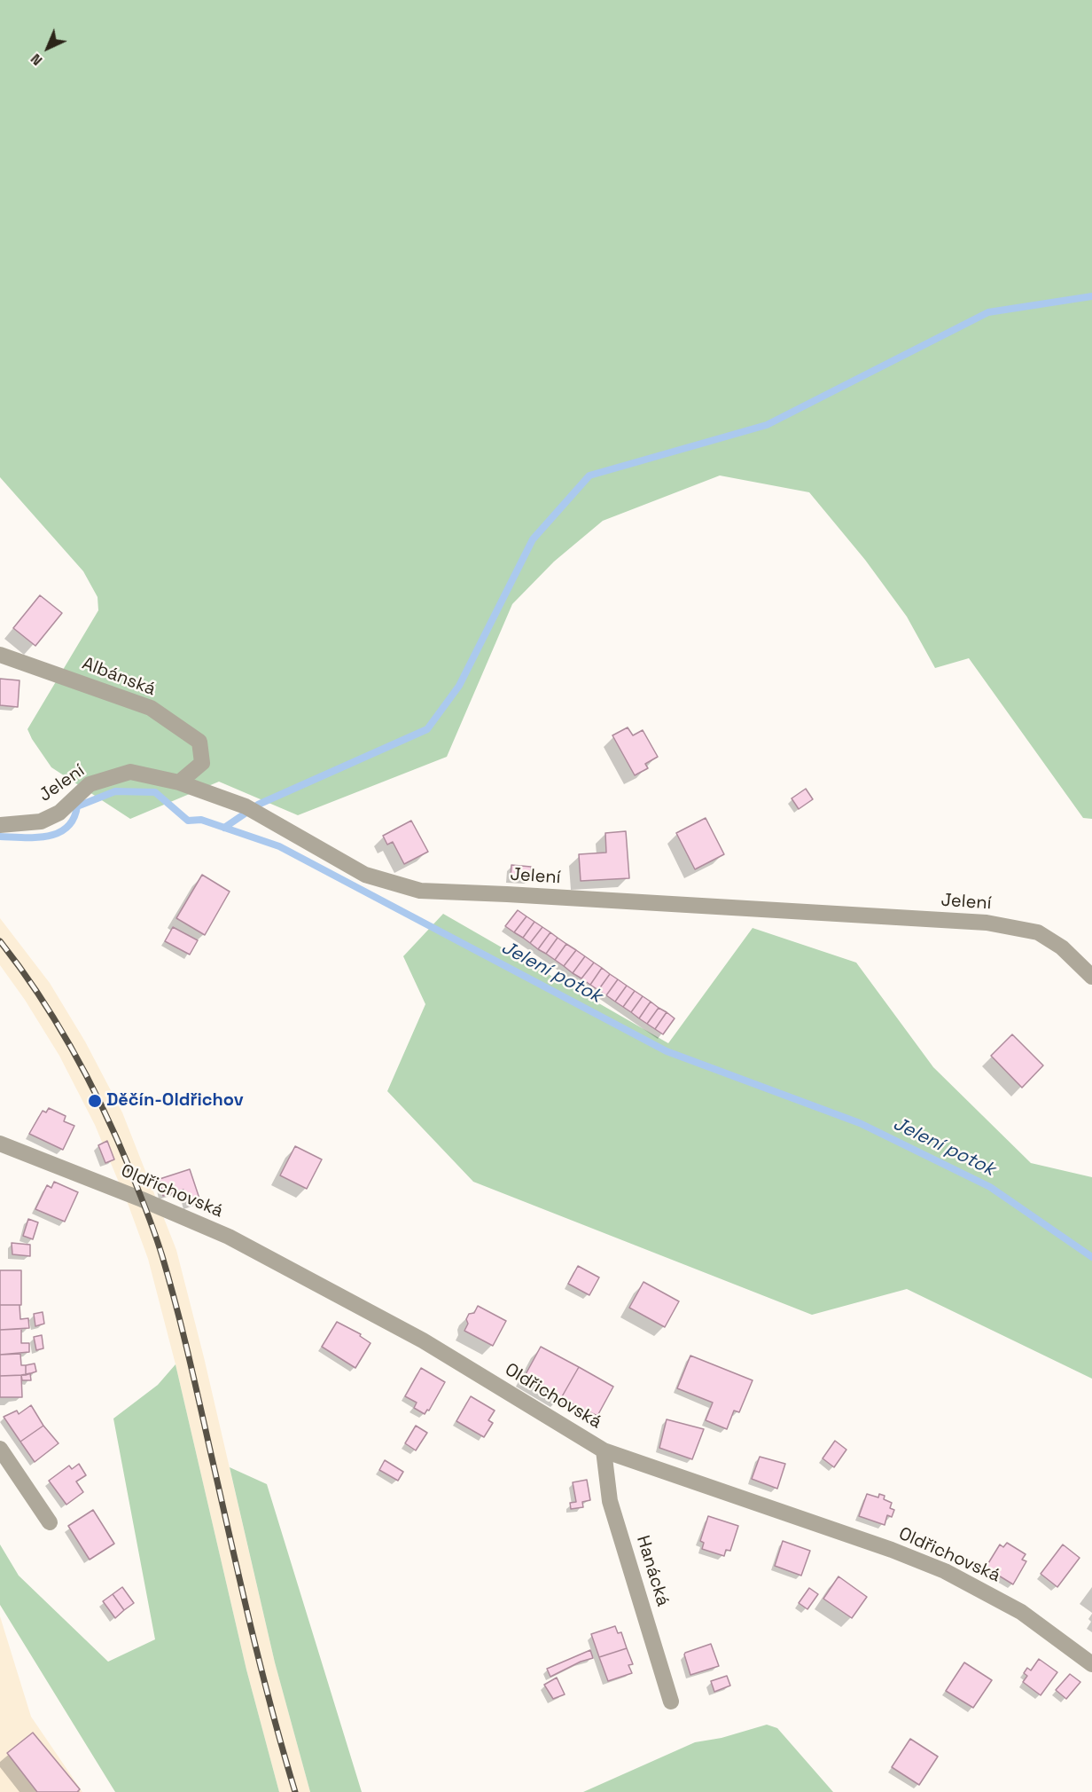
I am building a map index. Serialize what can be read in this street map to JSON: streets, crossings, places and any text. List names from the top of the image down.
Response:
{
  "streets": {
    "street": [
      "Albánská",
      "Jelení",
      "Oldřichovská",
      "Hanácká"
    ]
  },
  "crossings": [
    ["Albánská", "Jelení"],
    ["Oldřichovská", "Hanácká"]
  ],
  "water": ["Jelení potok"],
  "places": ["Děčín-Oldřichov"],
  "north": "bottom left"
}
